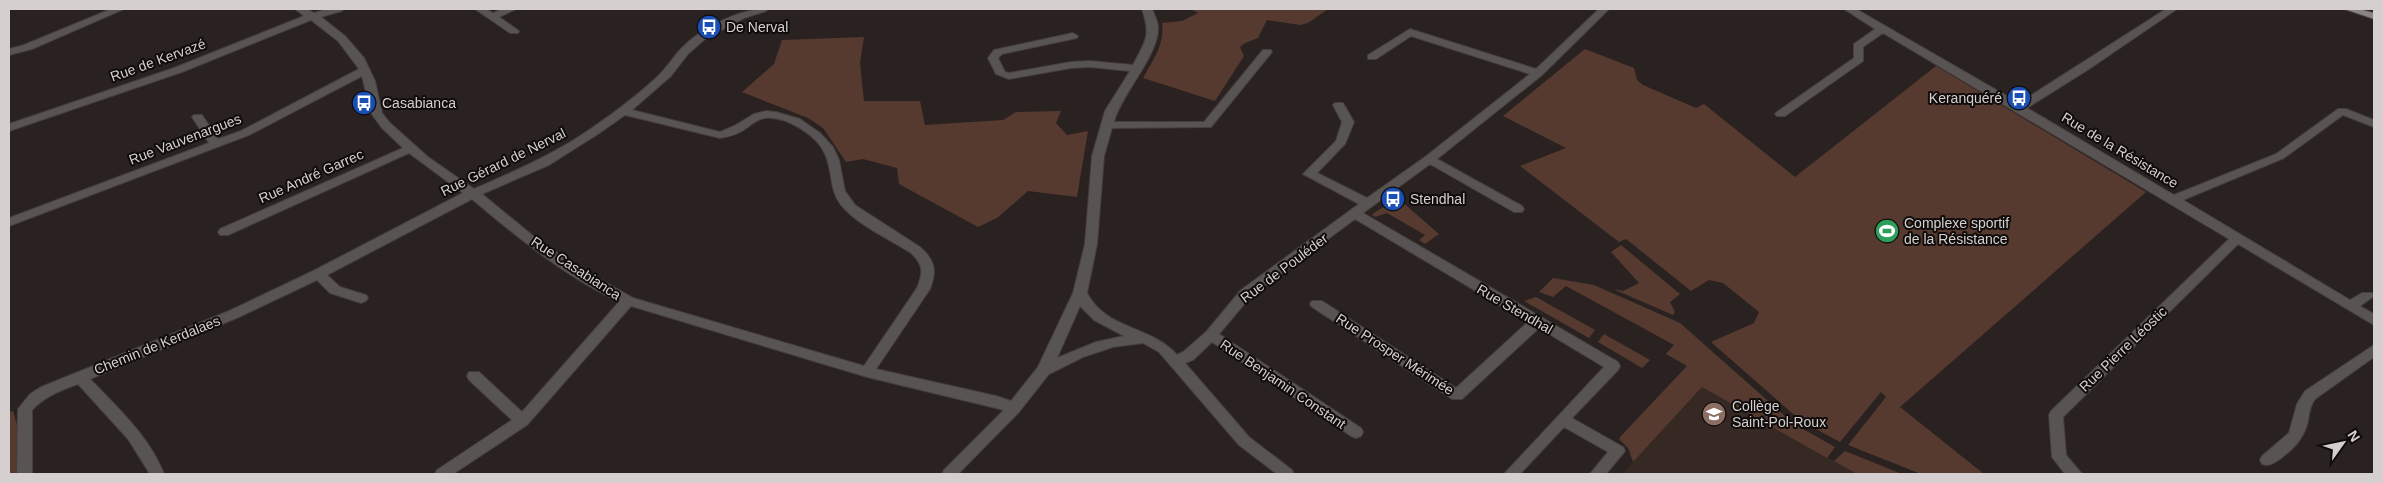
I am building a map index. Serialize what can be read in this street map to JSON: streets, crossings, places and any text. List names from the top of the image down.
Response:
{
  "streets": {
    "street": [
      "Rue de Kervazé",
      "Rue Vauvenargues",
      "Rue de la Résistance",
      "Rue Gérard de Nerval",
      "Rue André Garrec",
      "Rue Casabianca",
      "Rue de Pouléder",
      "Rue Stendhal",
      "Chemin de Kerdalaes",
      "Rue Pierre Léostic",
      "Rue Prosper Mérimée",
      "Rue Benjamin Constant"
    ]
  },
  "crossings": [
    ["Rue de Kervazé", "Rue Casabianca"],
    ["Rue Vauvenargues", "Rue Casabianca"],
    ["Rue de la Résistance", "Rue Pierre Léostic"],
    ["Rue Gérard de Nerval", "Rue Casabianca"],
    ["Rue Gérard de Nerval", "Chemin de Kerdalaes"],
    ["Rue André Garrec", "Rue Casabianca"],
    ["Rue de Pouléder", "Rue Stendhal"],
    ["Rue de Pouléder", "Rue Benjamin Constant"],
    ["Rue Stendhal", "Rue Prosper Mérimée"]
  ],
  "places": {
    "bus stop": [
      "De Nerval",
      "Keranquéré",
      "Casabianca",
      "Stendhal"
    ],
    "sports": ["Complexe sportif de la Résistance"],
    "school or university": ["Collège Saint-Pol-Roux"]
  },
  "north": "top right"
}
